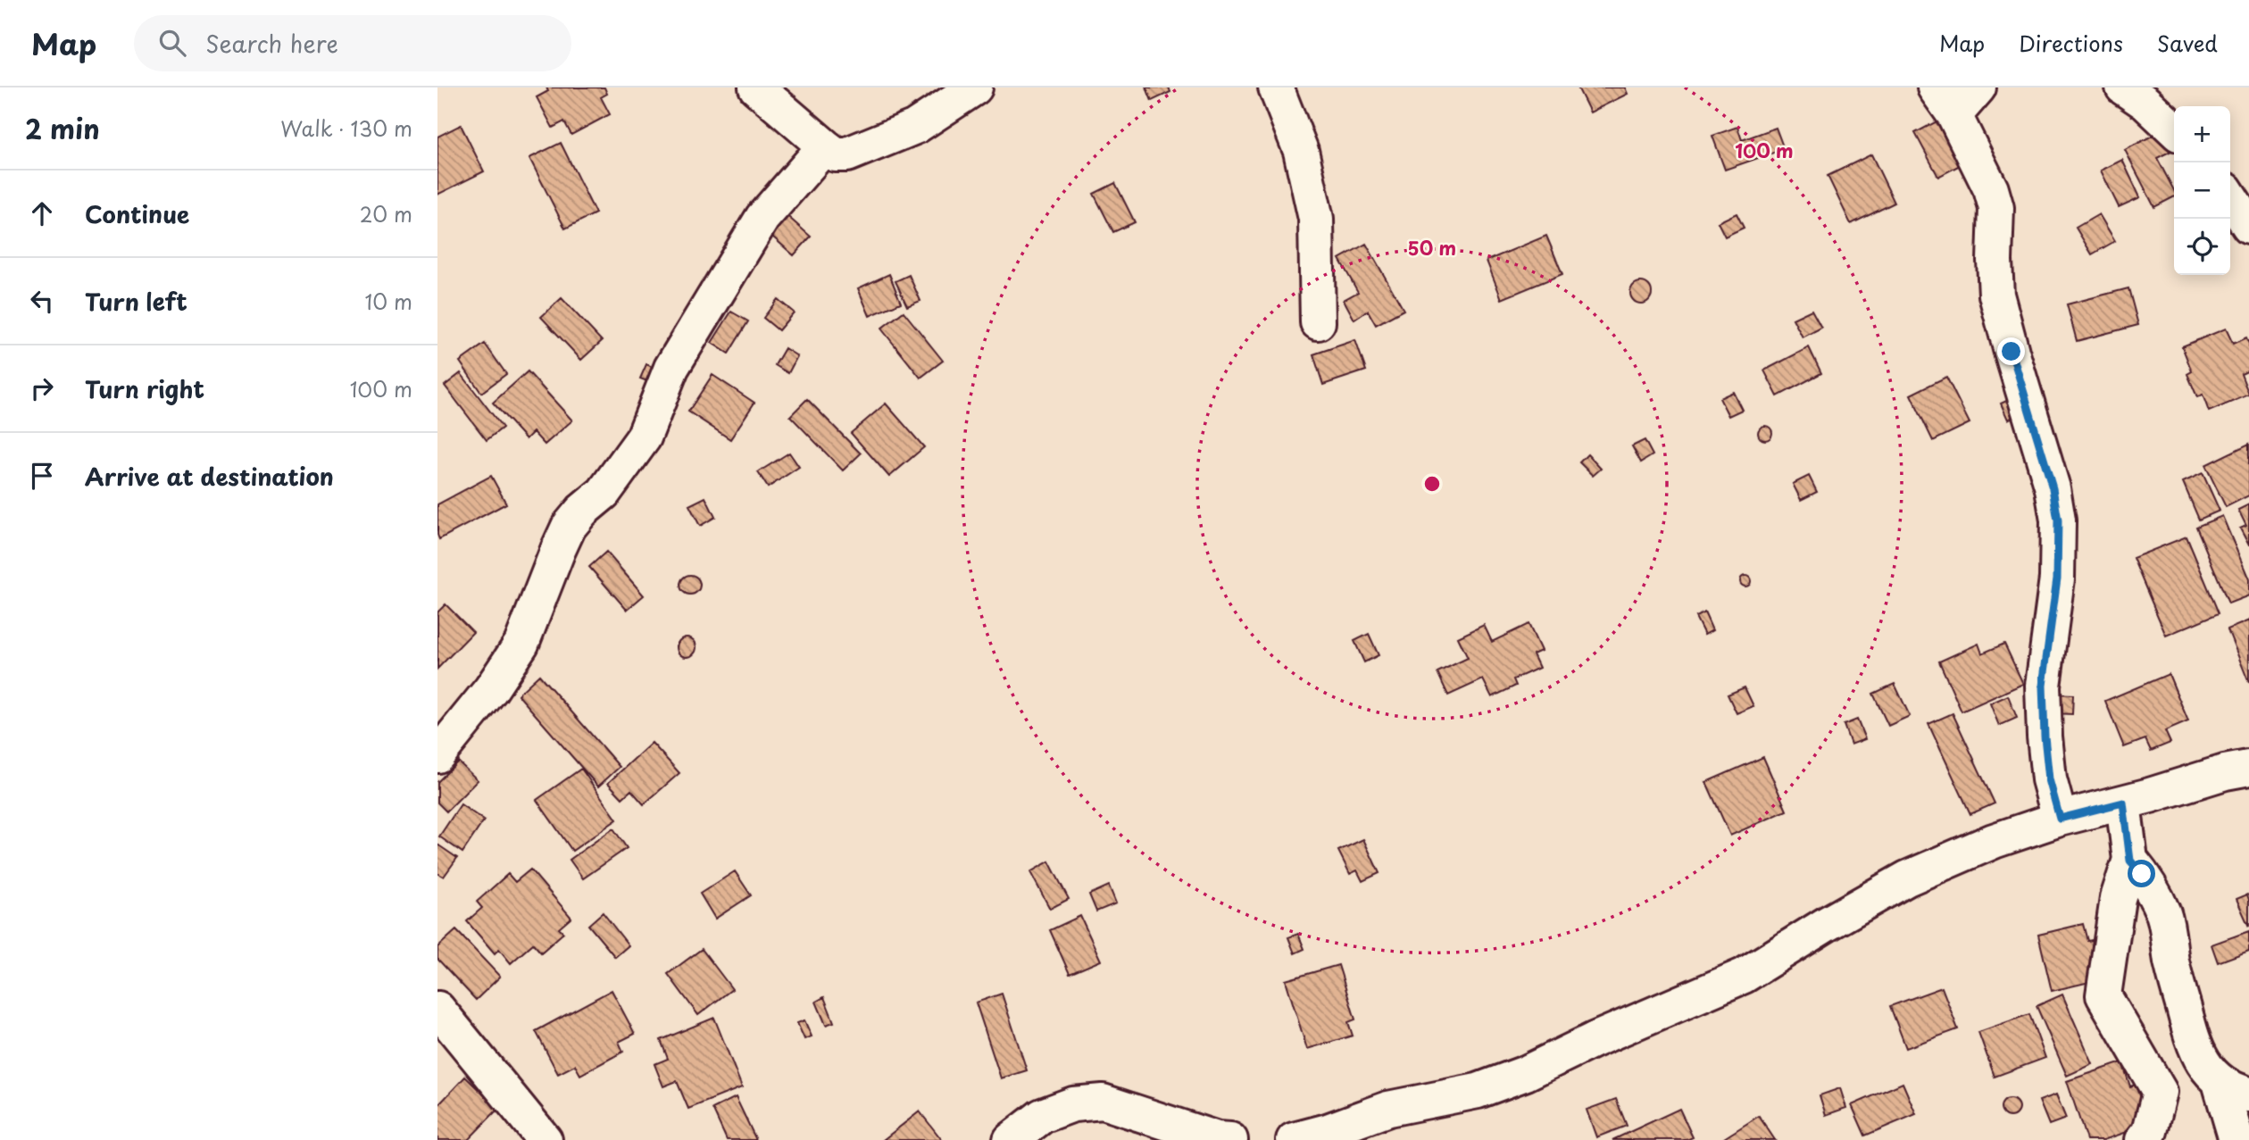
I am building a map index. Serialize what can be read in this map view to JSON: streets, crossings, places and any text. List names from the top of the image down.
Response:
{
  "page": {
    "header": "Map",
    "search": "Search here",
    "nav": ["Map", "Directions", "Saved"],
    "heading": ["2 min", "Walk · 130 m"],
    "map_buttons": ["+", "−"],
    "list": [
      ["Continue", "20 m"],
      ["Turn left", "10 m"],
      ["Turn right", "100 m"],
      "Arrive at destination"
    ]
  },
  "rings": ["100 m", "50 m"]
}
